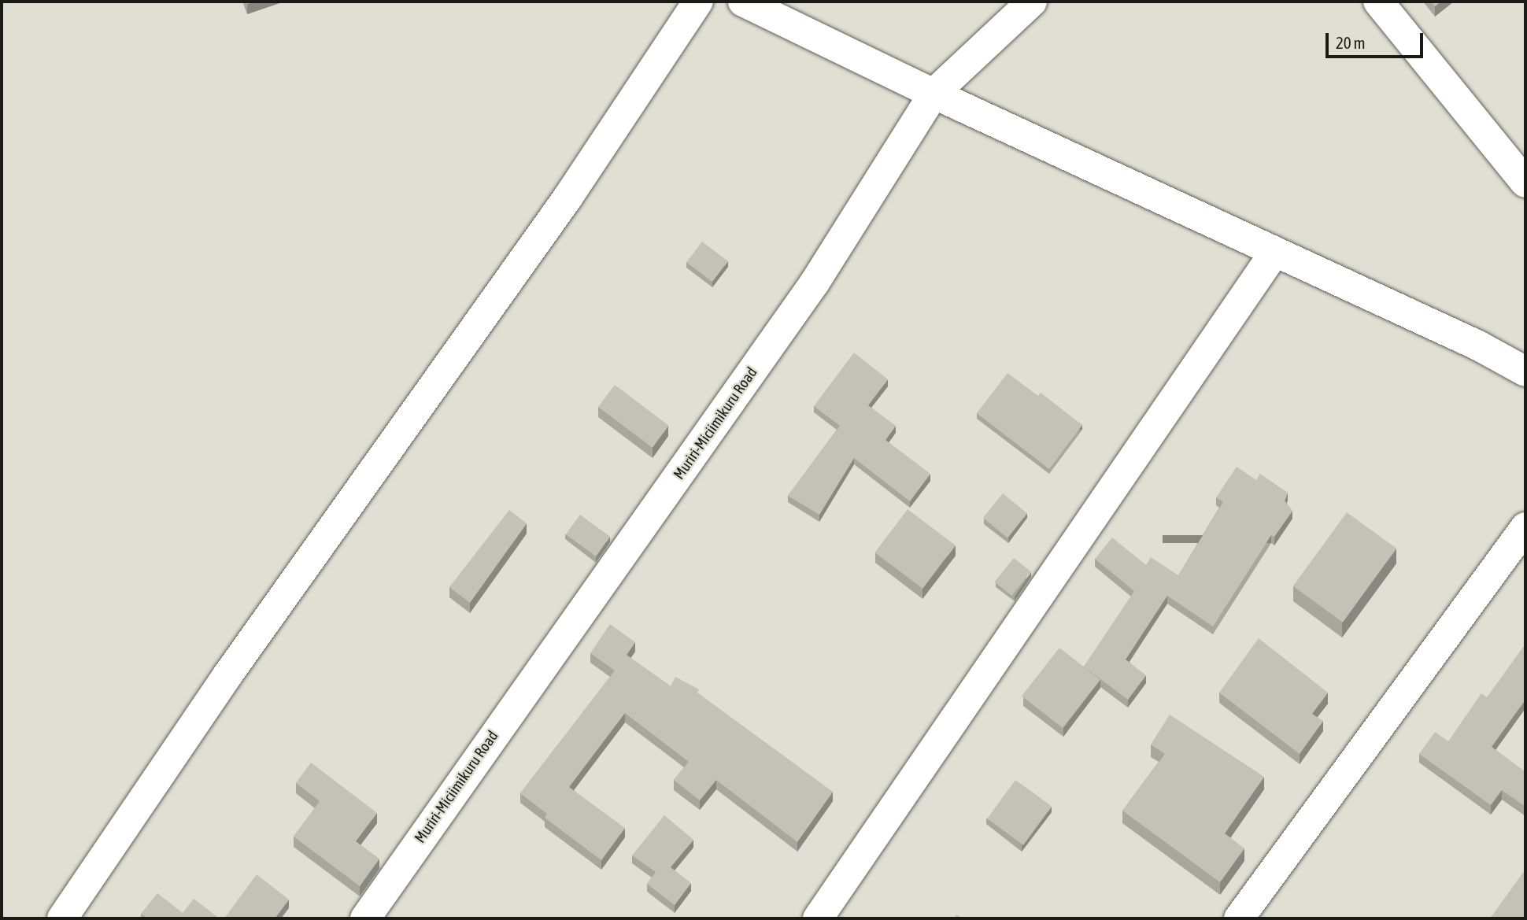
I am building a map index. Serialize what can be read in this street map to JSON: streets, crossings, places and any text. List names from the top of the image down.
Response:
{
  "streets": {
    "street": ["Muriri-Miciimikuru Road"]
  },
  "scale_bar": "20 m"
}
